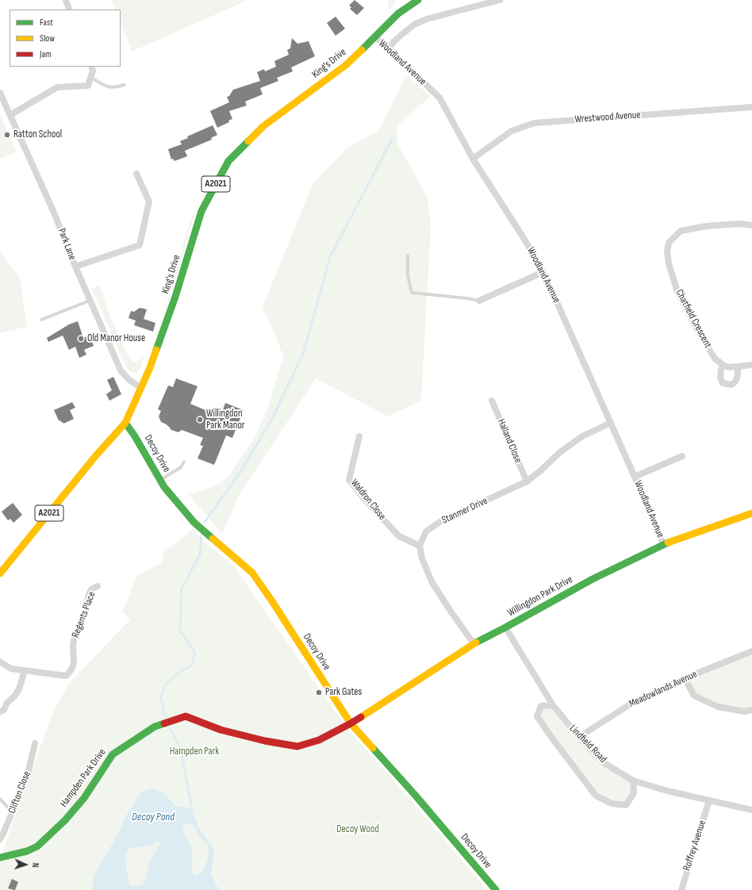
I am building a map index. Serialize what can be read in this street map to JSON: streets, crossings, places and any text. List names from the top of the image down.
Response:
{
  "streets": {
    "street": [
      "Woodland Avenue",
      "King's Drive",
      "Wrestwood Avenue",
      "A2021",
      "Park Lane",
      "Chatfield Crescent",
      "Halland Close",
      "Decoy Drive",
      "Waldron Close",
      "Stanmer Drive",
      "Willingdon Park Drive",
      "Regents Place",
      "Meadowlands Avenue",
      "Lindfield Road",
      "Hampden Park Drive",
      "Clifton Close",
      "Roffrey Avenue"
    ]
  },
  "crossings": [
    ["Woodland Avenue", "King's Drive"],
    ["Woodland Avenue", "Wrestwood Avenue"],
    ["Woodland Avenue", "Stanmer Drive"],
    ["Woodland Avenue", "Willingdon Park Drive"],
    ["King's Drive", "Park Lane"],
    ["King's Drive", "Decoy Drive"],
    ["Halland Close", "Stanmer Drive"],
    ["Decoy Drive", "Willingdon Park Drive"],
    ["Decoy Drive", "Hampden Park Drive"],
    ["Waldron Close", "Stanmer Drive"],
    ["Willingdon Park Drive", "Lindfield Road"],
    ["Willingdon Park Drive", "Hampden Park Drive"],
    ["Meadowlands Avenue", "Lindfield Road"],
    ["Lindfield Road", "Roffrey Avenue"]
  ],
  "water": ["Decoy Pond"],
  "parks": ["Hampden Park", "Decoy Wood"],
  "places": [
    "Ratton School",
    "Old Manor House",
    "Willingdon Park Manor",
    "Park Gates"
  ],
  "legend": ["Fast", "Slow", "Jam"],
  "north": "right"
}
